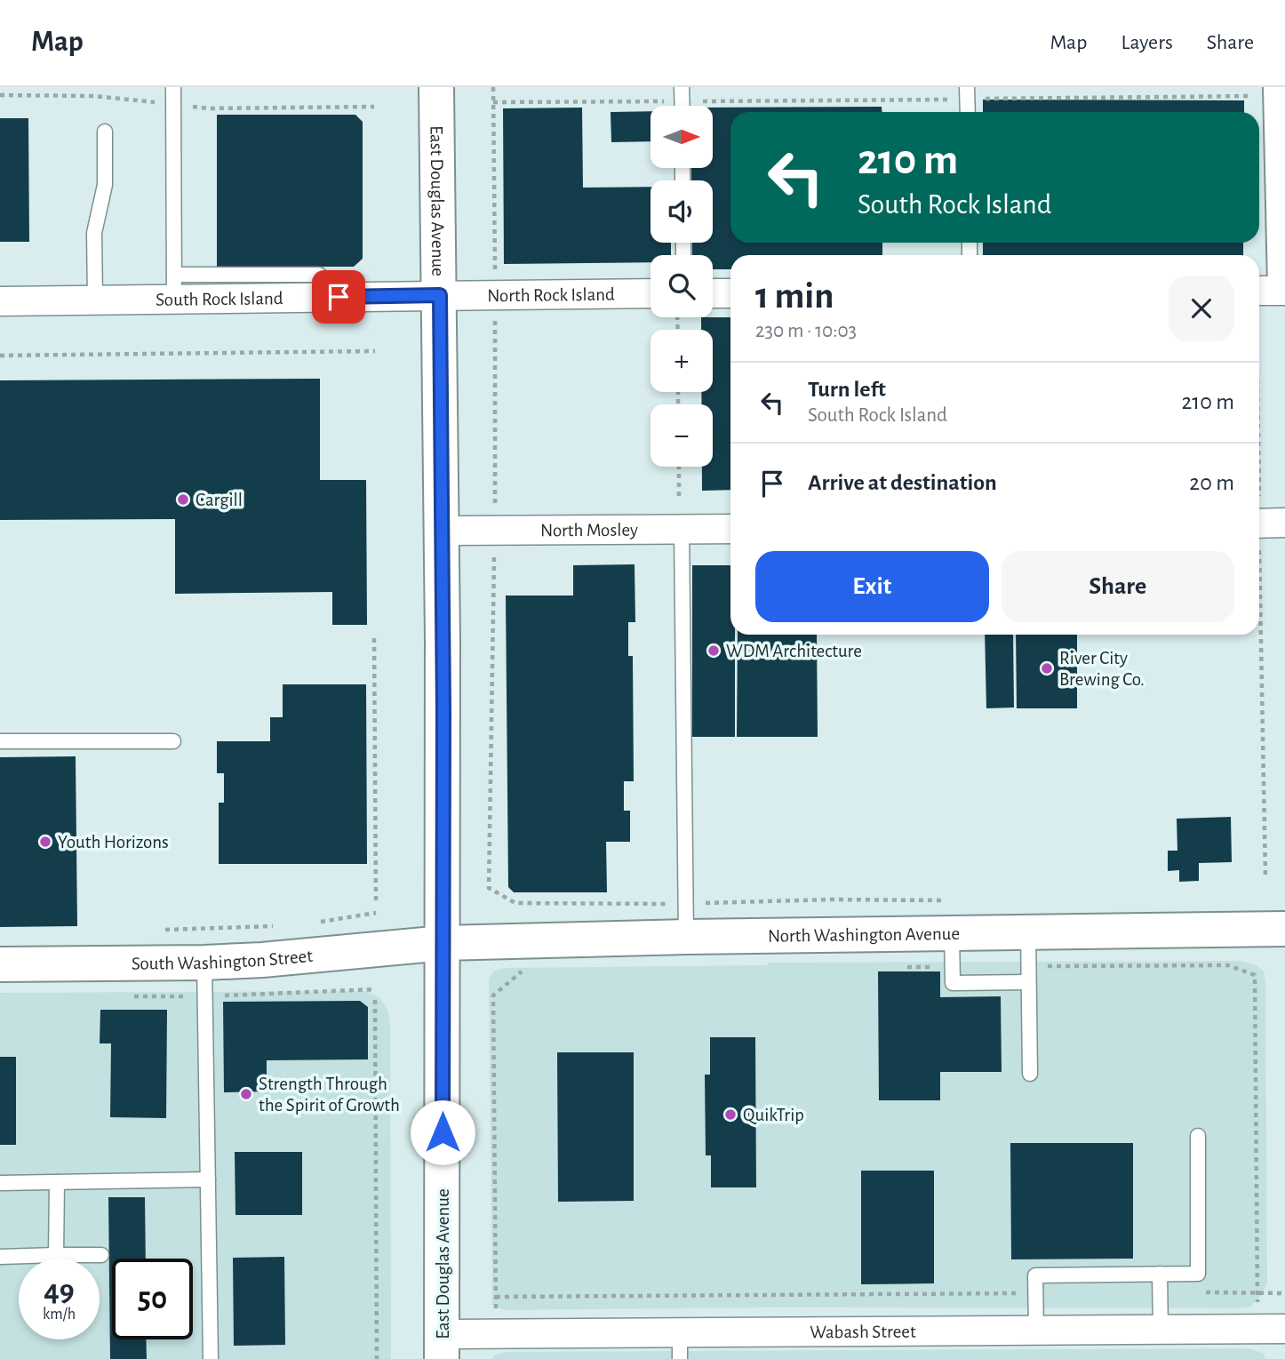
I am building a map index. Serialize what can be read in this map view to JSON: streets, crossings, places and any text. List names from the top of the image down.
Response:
{
  "streets": {
    "main road": ["East Douglas Avenue", "North Washington Avenue", "South Washington Street"],
    "street": [
      "North Rock Island",
      "South Rock Island",
      "North Mosley",
      "Wabash Street"
    ]
  },
  "crossings": [
    ["East Douglas Avenue", "North Rock Island"],
    ["East Douglas Avenue", "South Rock Island"],
    ["East Douglas Avenue", "North Mosley"],
    ["East Douglas Avenue", "North Washington Avenue"],
    ["East Douglas Avenue", "South Washington Street"],
    ["East Douglas Avenue", "Wabash Street"],
    ["North Rock Island", "South Rock Island"],
    ["North Washington Avenue", "South Washington Street"]
  ],
  "places": [
    "Cargill",
    "WDM Architecture",
    "River City Brewing Co.",
    "Youth Horizons",
    "Strength Through the Spirit of Growth",
    "QuikTrip"
  ],
  "north": "right",
  "page": {
    "header": "Map",
    "nav": ["Map", "Layers", "Share"],
    "map_buttons": ["+", "−"],
    "turn": ["210 m", "South Rock Island"],
    "heading": ["1 min", "230 m · 10:03"],
    "list": [
      {
        "name": "Turn left",
        "note": "South Rock Island",
        "value": "210 m"
      },
      {
        "name": "Arrive at destination",
        "value": "20 m"
      }
    ],
    "buttons": ["Exit", "Share"],
    "speed": "49 km/h",
    "limit": "50"
  }
}
